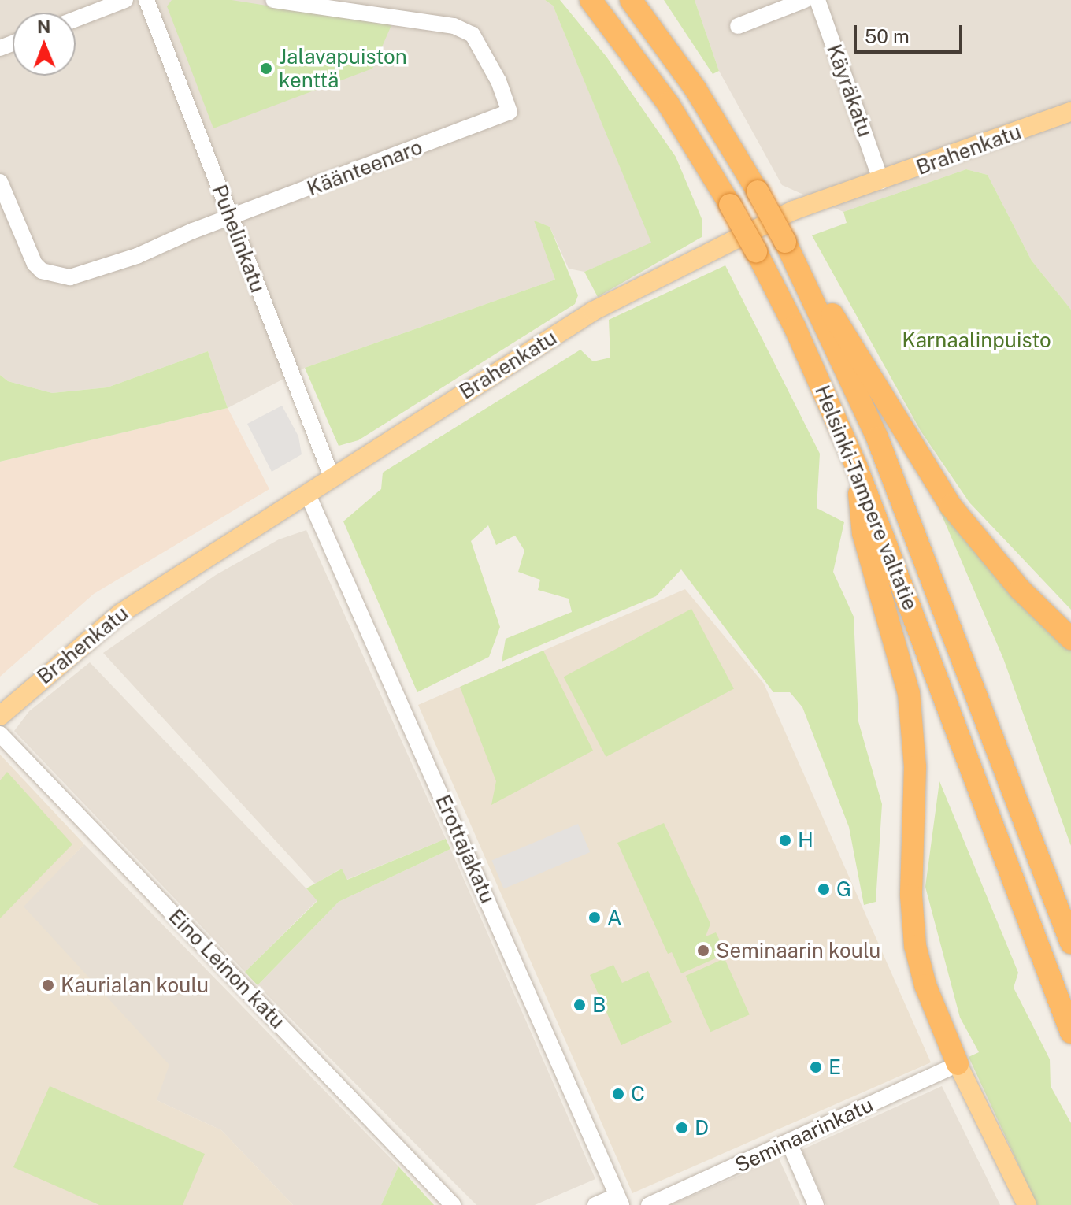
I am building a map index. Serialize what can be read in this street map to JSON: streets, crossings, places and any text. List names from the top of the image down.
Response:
{
  "streets": {
    "highway": ["Helsinki-Tampere valtatie"],
    "main road": ["Brahenkatu"],
    "street": [
      "Käyräkatu",
      "Käänteenaro",
      "Puhelinkatu",
      "Erottajakatu",
      "Eino Leinon katu",
      "Seminaarinkatu"
    ]
  },
  "crossings": [
    ["Käyräkatu", "Brahenkatu"],
    ["Brahenkatu", "Puhelinkatu"],
    ["Brahenkatu", "Erottajakatu"],
    ["Käänteenaro", "Puhelinkatu"]
  ],
  "parks": ["Karnaalinpuisto"],
  "places": [
    "Jalavapuiston kenttä",
    "H",
    "G",
    "A",
    "Seminaarin koulu",
    "Kaurialan koulu",
    "B",
    "E",
    "C",
    "D"
  ],
  "scale_bar": "50 m",
  "north": "top"
}
